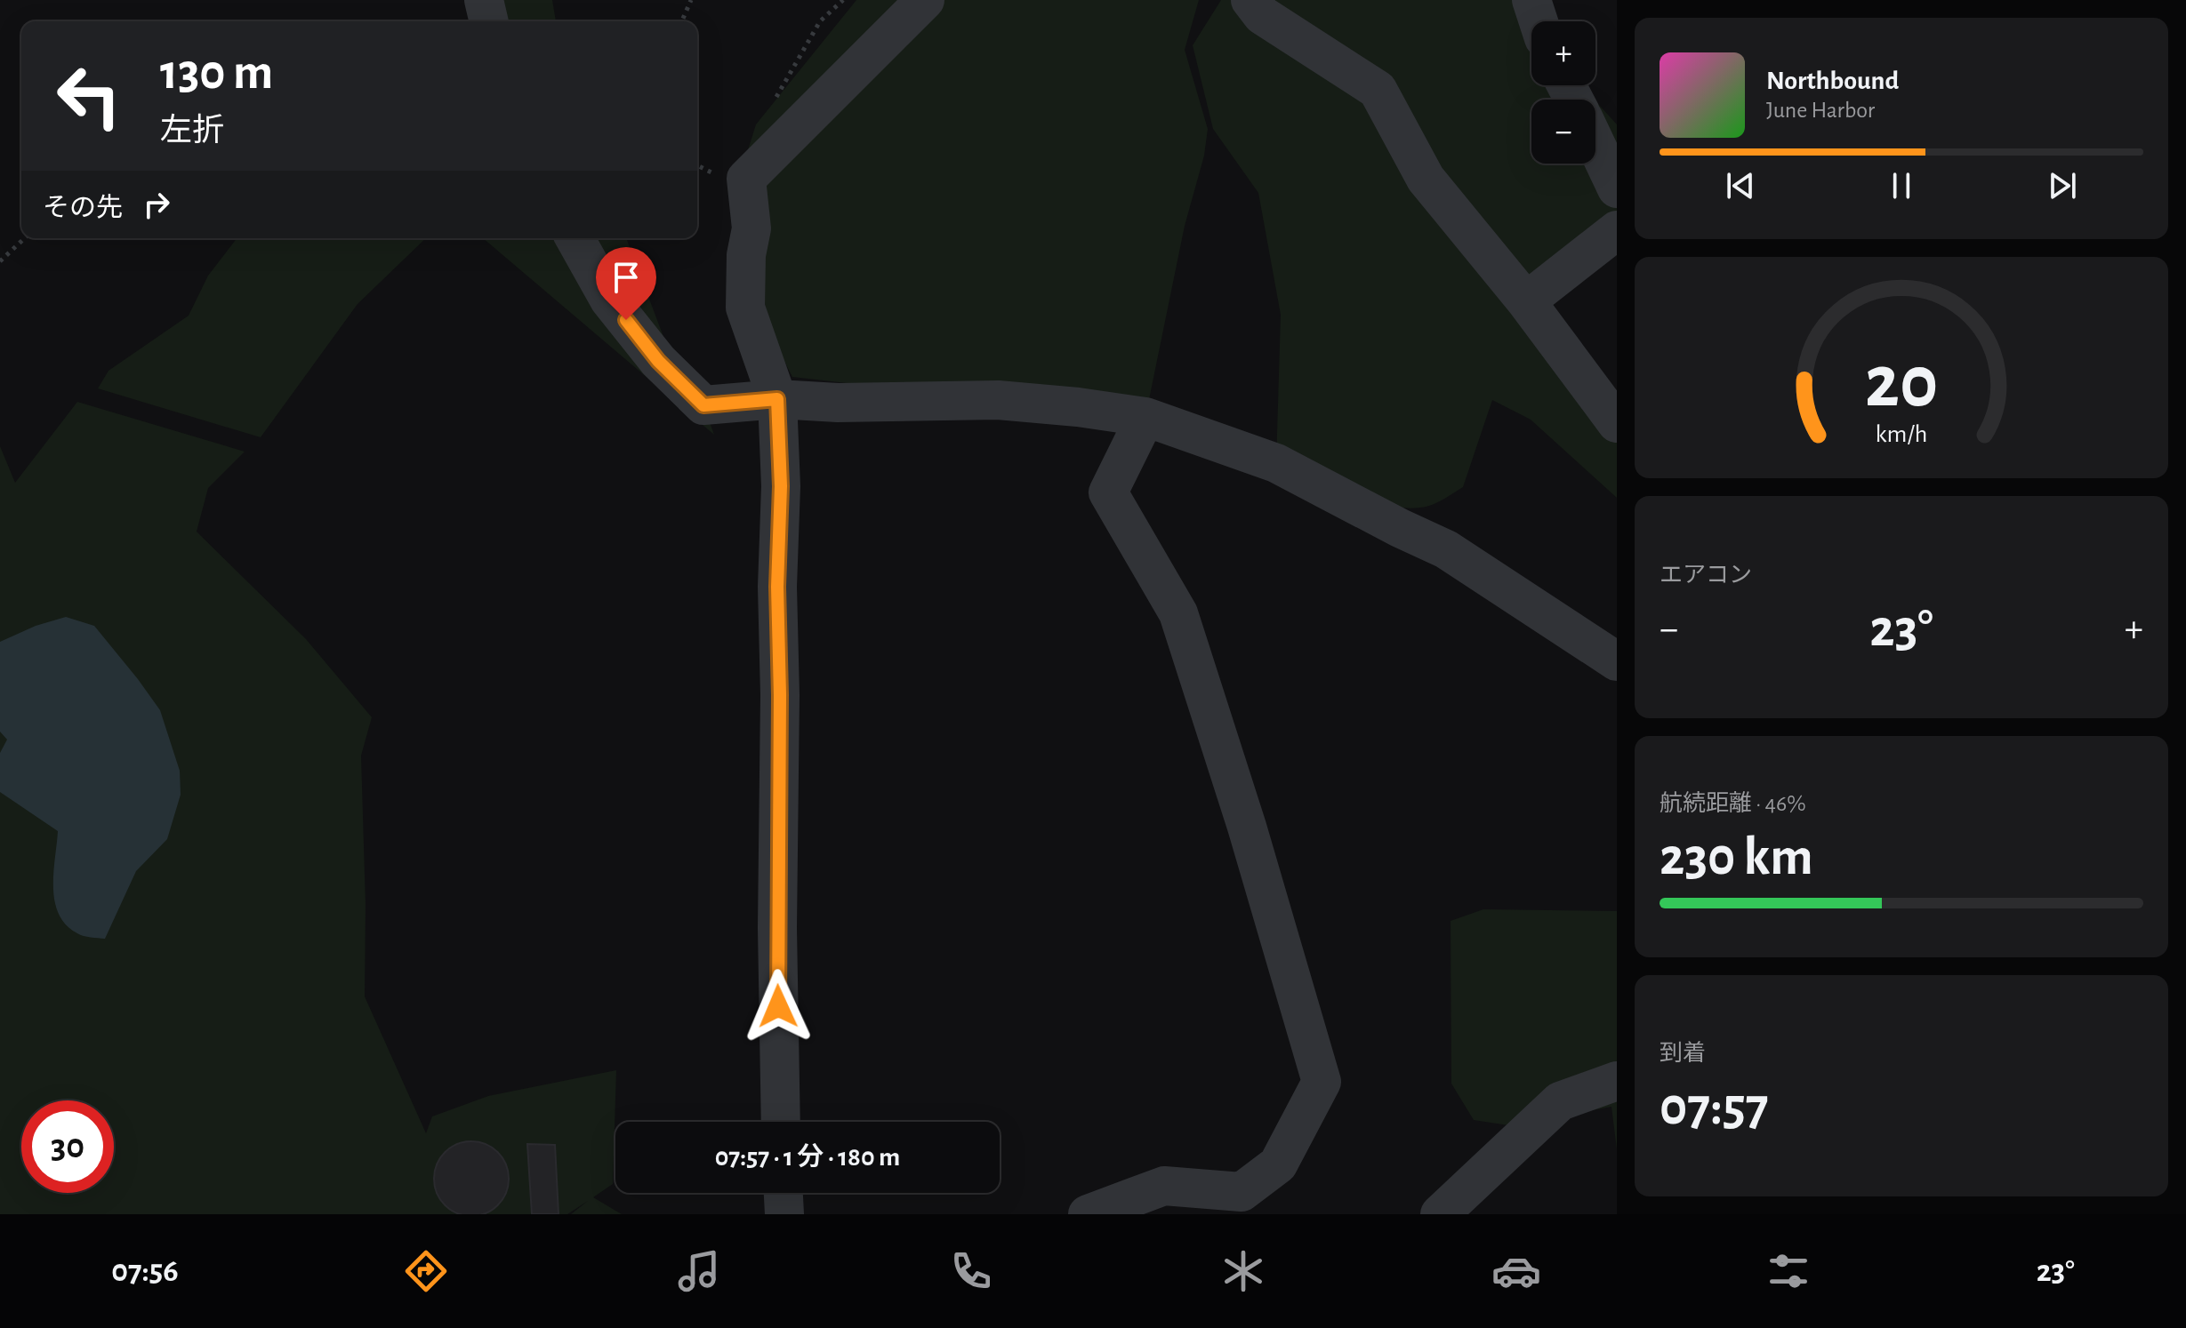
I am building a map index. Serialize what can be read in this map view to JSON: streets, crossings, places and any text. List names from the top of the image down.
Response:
{
  "page": {
    "map_buttons": ["+", "−"],
    "turn": ["130 m", "左折"],
    "song": ["Northbound", "June Harbor"],
    "then": "その先",
    "tile": [
      "エアコン",
      ["航続距離 · 46%", "230 km"],
      ["到着", "07:57"]
    ],
    "heat": ["−", "23°", "+"],
    "limit": "30",
    "trip": "07:57 · 1 分 · 180 m",
    "tabs": ["07:56", "23°"],
    "gauge": ["20", "km/h"]
  }
}
